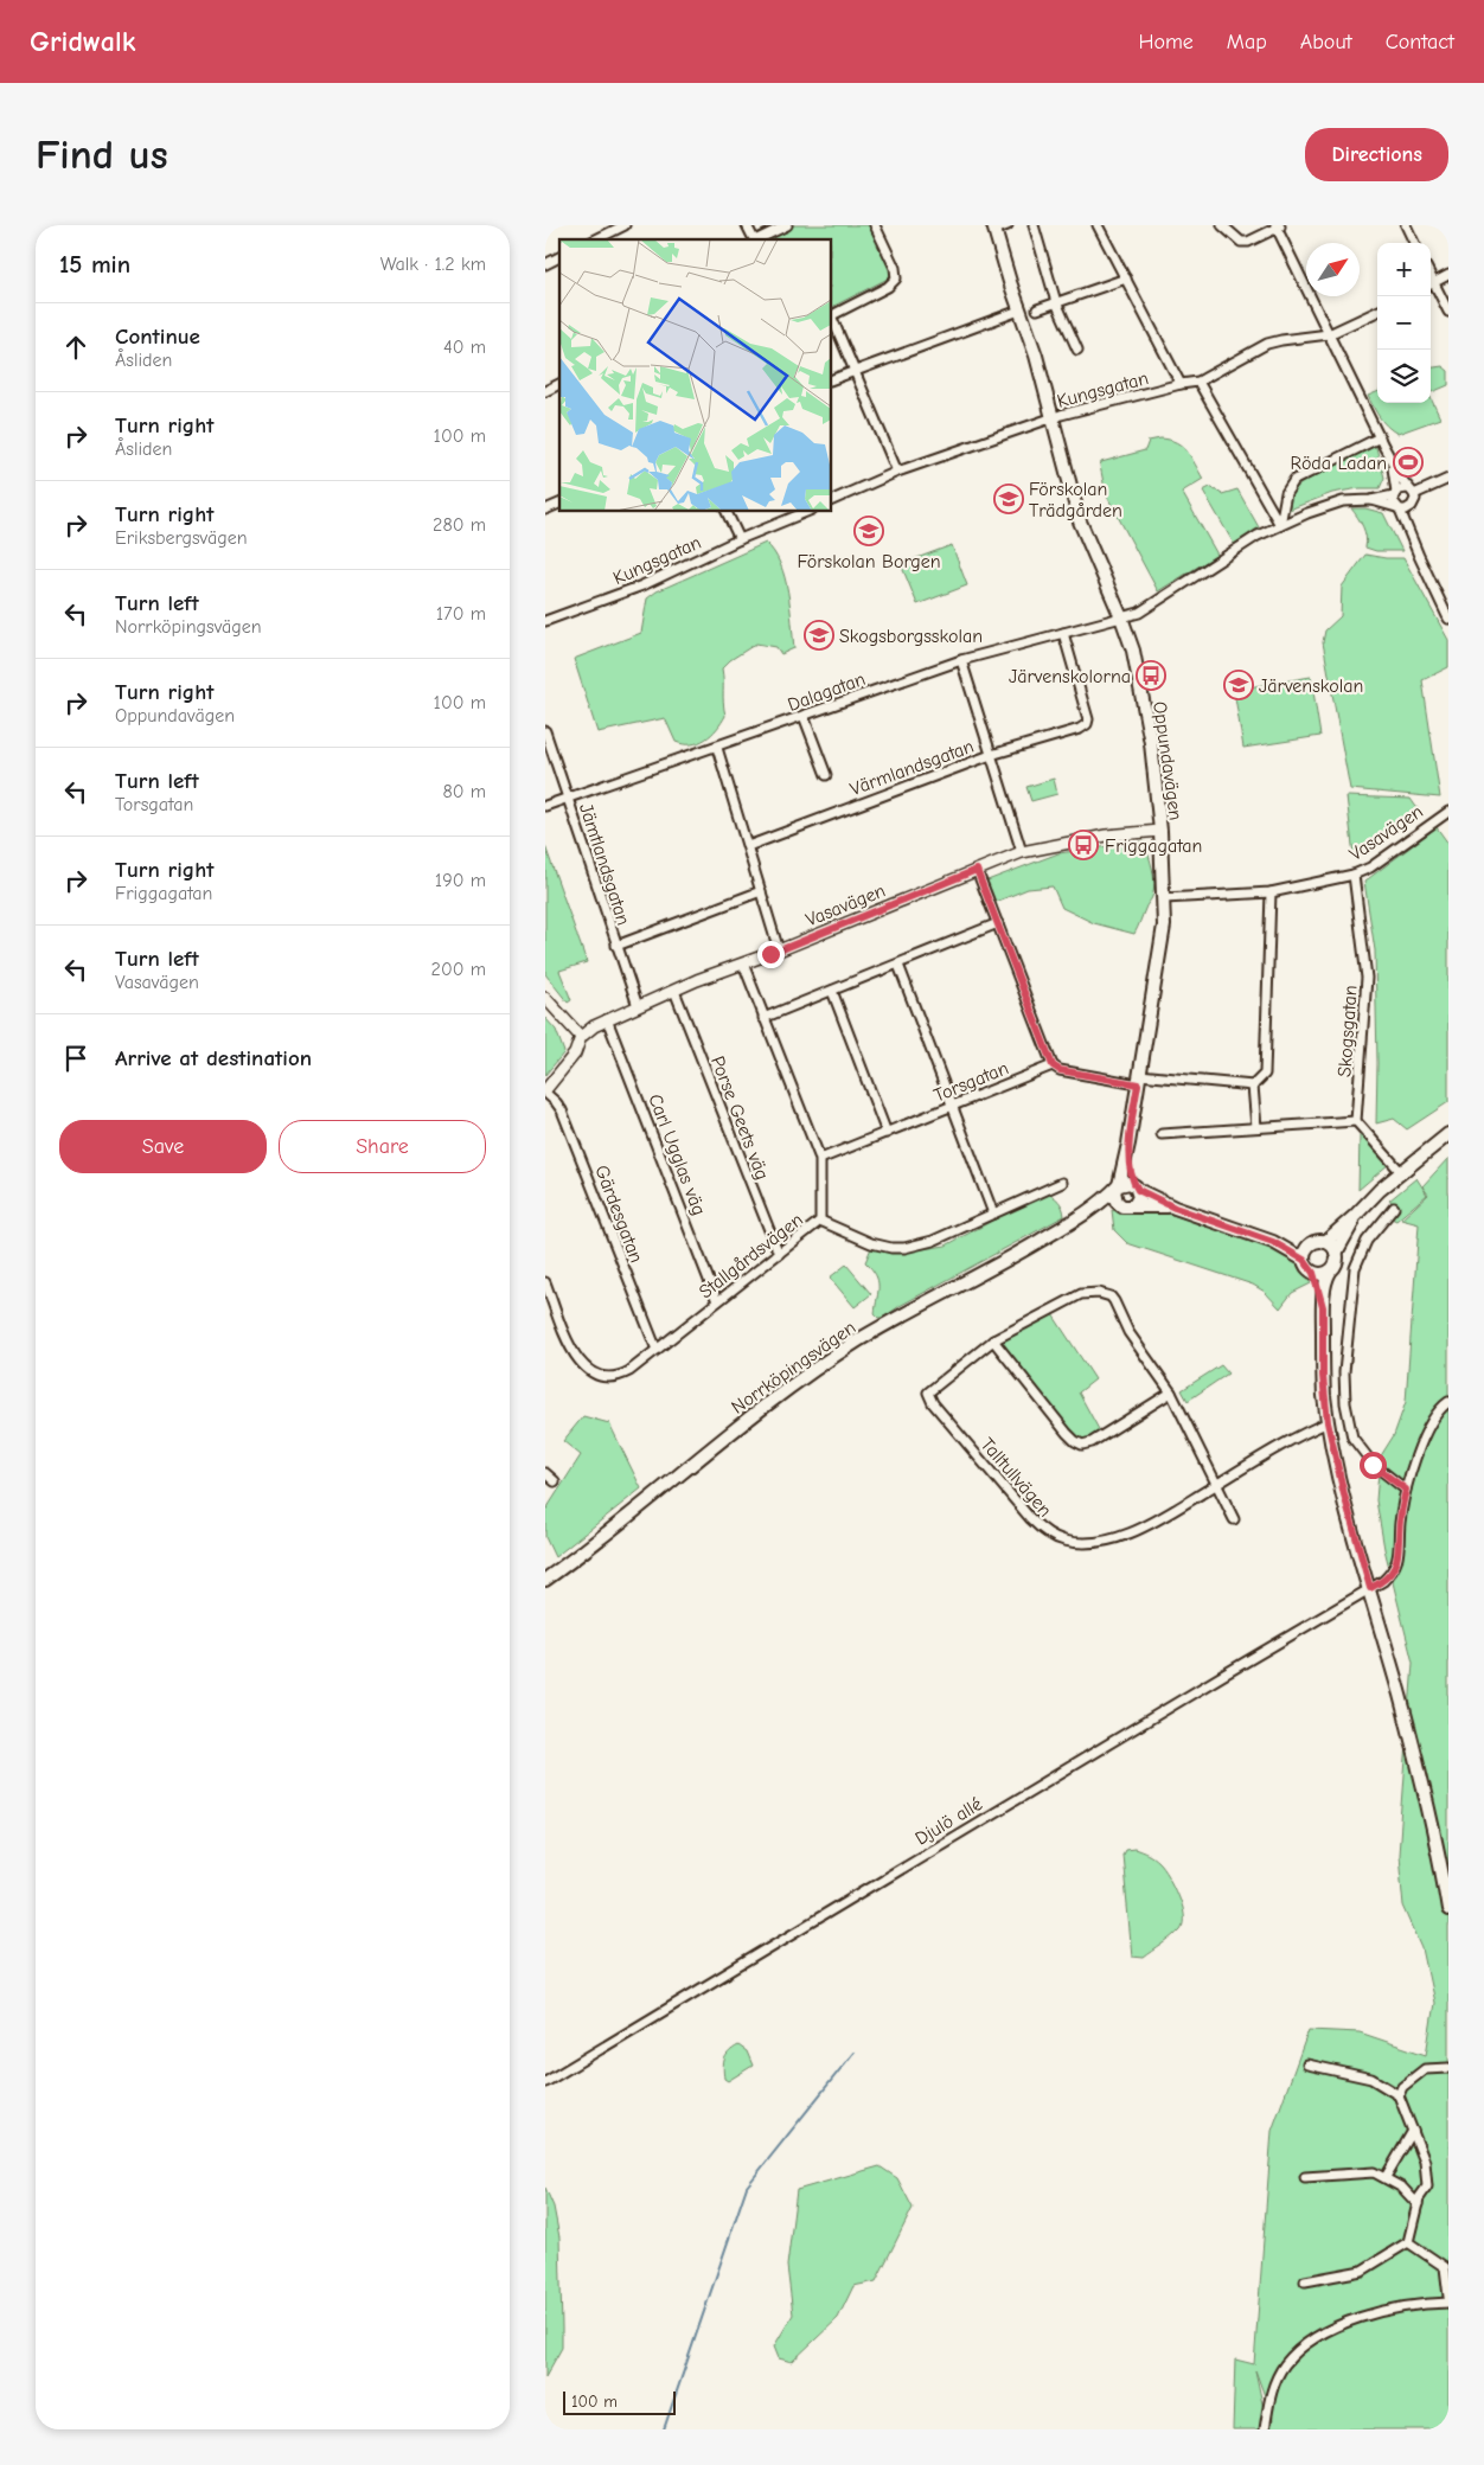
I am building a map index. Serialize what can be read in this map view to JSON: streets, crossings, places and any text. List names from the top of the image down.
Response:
{
  "streets": {
    "main road": ["Oppundavägen", "Norrköpingsvägen"],
    "street": [
      "Kungsgatan",
      "Dalagatan",
      "Värmlandsgatan",
      "Vasavägen",
      "Jämtlandsgatan",
      "Skogsgatan",
      "Torsgatan",
      "Porse Geets väg",
      "Carl Ugglas väg",
      "Gärdesgatan",
      "Stallgårdsvägen",
      "Talltullvägen",
      "Djulö allé"
    ]
  },
  "crossings": [
    ["Kungsgatan", "Oppundavägen"],
    ["Dalagatan", "Oppundavägen"],
    ["Dalagatan", "Värmlandsgatan"],
    ["Dalagatan", "Jämtlandsgatan"],
    ["Oppundavägen", "Vasavägen"],
    ["Oppundavägen", "Norrköpingsvägen"],
    ["Vasavägen", "Jämtlandsgatan"],
    ["Vasavägen", "Skogsgatan"],
    ["Vasavägen", "Porse Geets väg"],
    ["Vasavägen", "Carl Ugglas väg"],
    ["Vasavägen", "Gärdesgatan"],
    ["Vasavägen", "Stallgårdsvägen"],
    ["Torsgatan", "Stallgårdsvägen"],
    ["Porse Geets väg", "Stallgårdsvägen"],
    ["Carl Ugglas väg", "Stallgårdsvägen"],
    ["Gärdesgatan", "Stallgårdsvägen"]
  ],
  "places": {
    "sports": ["Röda Ladan"],
    "school or university": [
      "Förskolan Trädgården",
      "Förskolan Borgen",
      "Skogsborgsskolan",
      "Järvenskolan"
    ],
    "bus stop": ["Järvenskolorna", "Friggagatan"]
  },
  "scale_bar": "100 m",
  "north": "top right",
  "page": {
    "header": "Gridwalk",
    "nav": [
      "Home",
      "Map",
      "About",
      "Contact"
    ],
    "buttons": [
      "Directions",
      ["Save", "Share"]
    ],
    "title": "Find us",
    "heading": ["15 min", "Walk · 1.2 km"],
    "map_buttons": ["+", "−"],
    "list": [
      ["Continue", "Åsliden", "40 m"],
      ["Turn right", "Åsliden", "100 m"],
      ["Turn right", "Eriksbergsvägen", "280 m"],
      ["Turn left", "Norrköpingsvägen", "170 m"],
      ["Turn right", "Oppundavägen", "100 m"],
      ["Turn left", "Torsgatan", "80 m"],
      ["Turn right", "Friggagatan", "190 m"],
      ["Turn left", "Vasavägen", "200 m"],
      "Arrive at destination"
    ],
    "scale": "100 m"
  }
}
